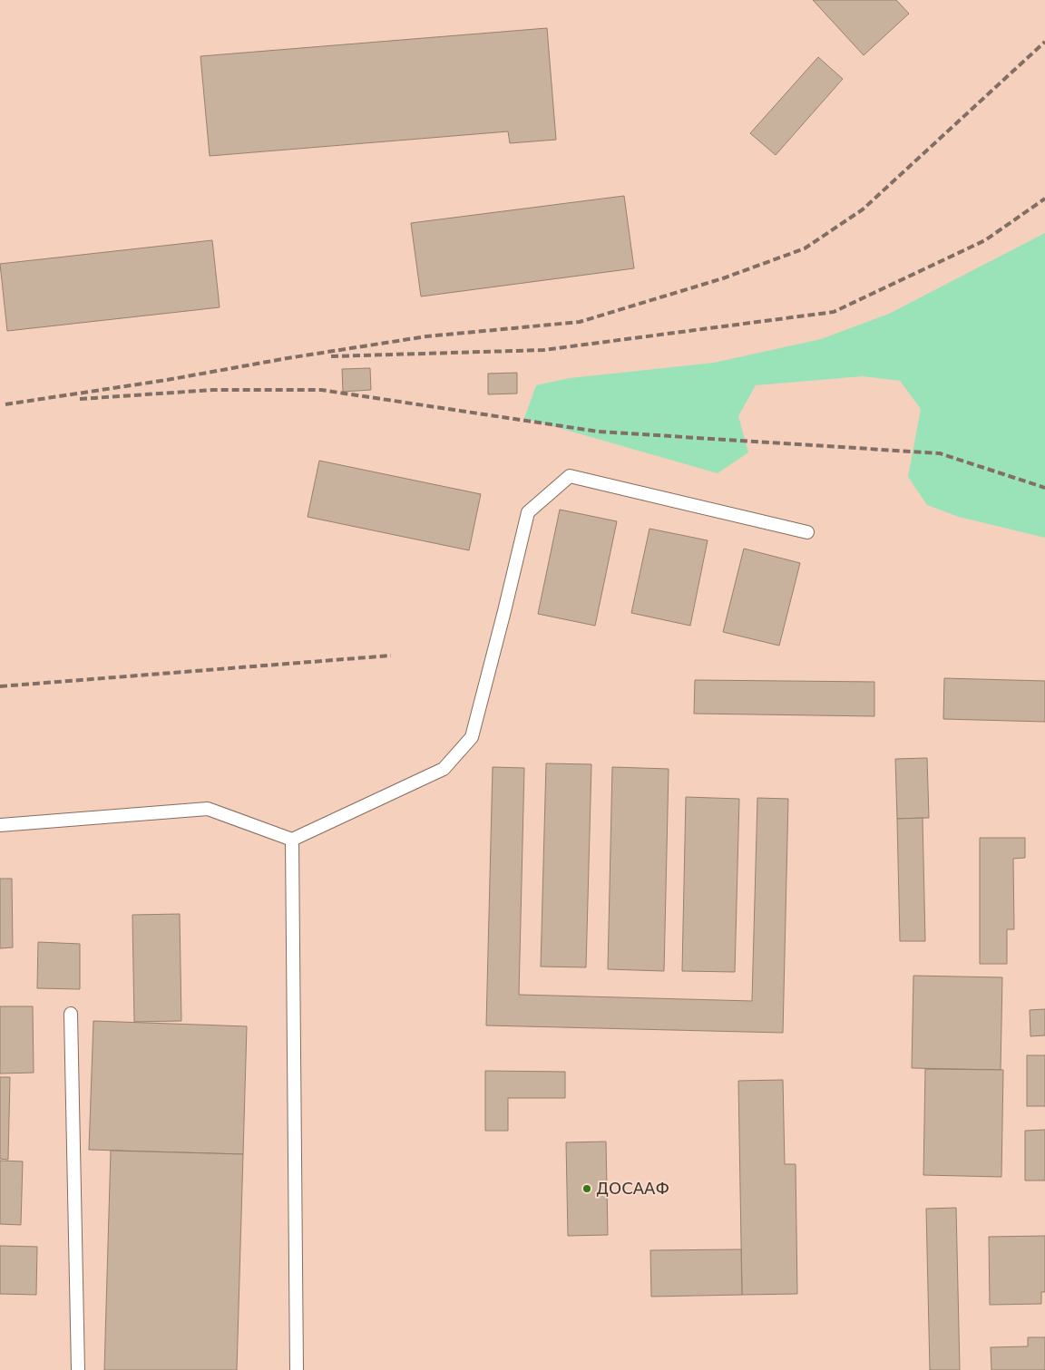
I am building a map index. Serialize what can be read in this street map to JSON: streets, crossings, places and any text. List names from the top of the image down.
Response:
{
  "places": ["ДОСААФ"]
}
